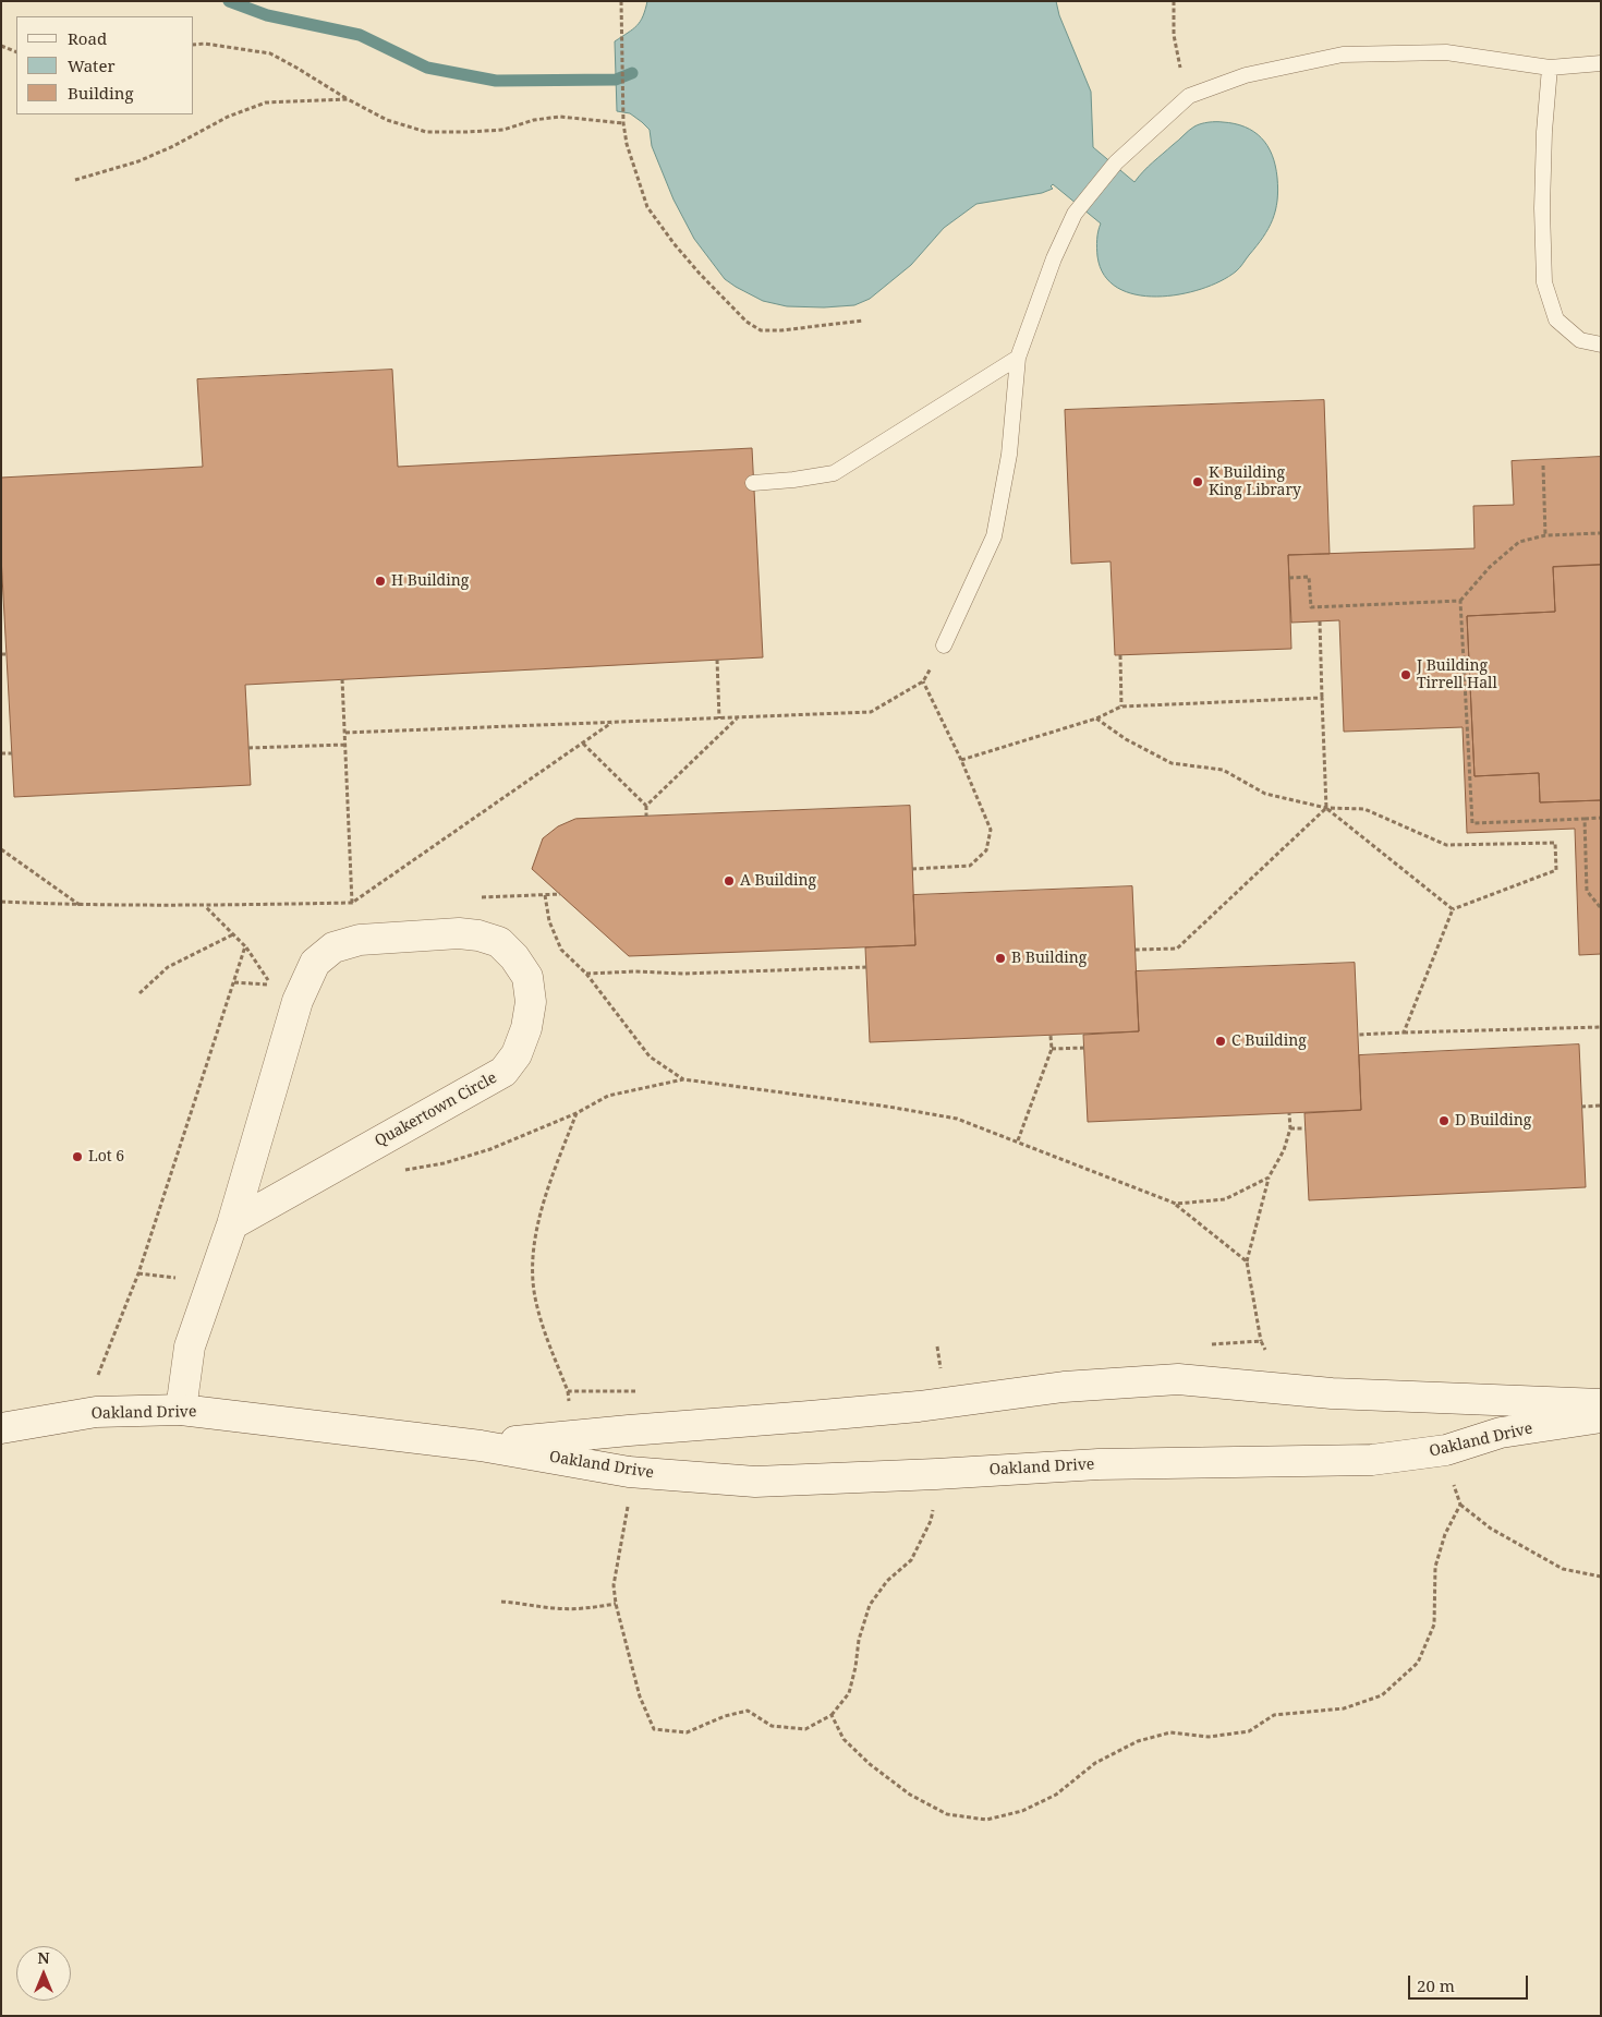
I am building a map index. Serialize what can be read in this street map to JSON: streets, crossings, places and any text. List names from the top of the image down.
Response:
{
  "streets": {
    "street": ["Quakertown Circle", "Oakland Drive"]
  },
  "crossings": [
    ["Quakertown Circle", "Oakland Drive"]
  ],
  "places": [
    "K Building King Library",
    "H Building",
    "J Building Tirrell Hall",
    "A Building",
    "B Building",
    "C Building",
    "D Building",
    "Lot 6"
  ],
  "legend": ["Road", "Water", "Building"],
  "scale_bar": "20 m",
  "north": "top"
}
